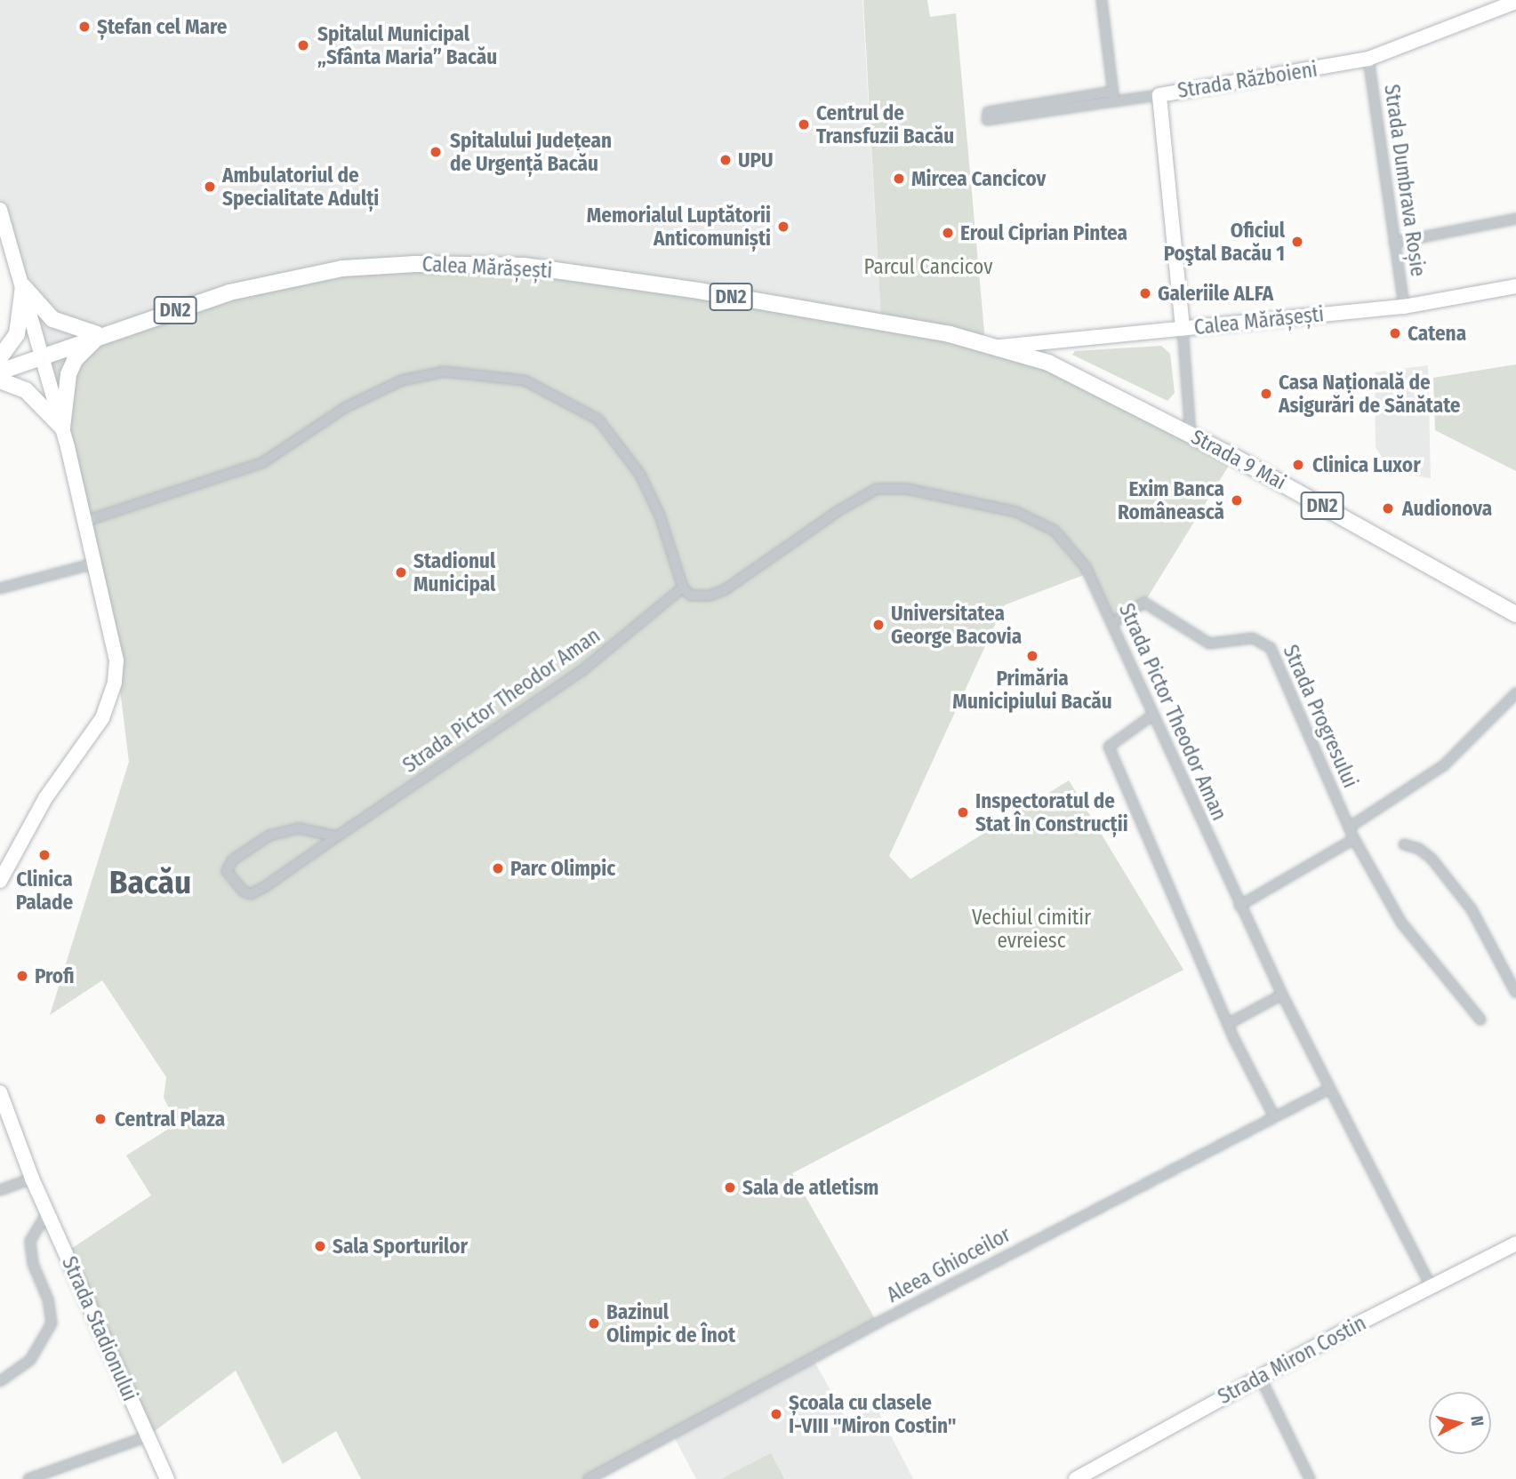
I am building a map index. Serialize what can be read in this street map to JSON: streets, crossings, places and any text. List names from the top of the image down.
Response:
{
  "streets": {
    "main road": ["Calea Mărășești", "DN2", "Strada 9 Mai"],
    "street": [
      "Strada Războieni",
      "Strada Dumbrava Roșie",
      "Strada Pictor Theodor Aman",
      "Strada Progresului",
      "Aleea Ghioceilor",
      "Strada Stadionului",
      "Strada Miron Costin"
    ]
  },
  "crossings": [
    ["Strada Războieni", "Strada Dumbrava Roșie"],
    ["Strada Războieni", "Calea Mărășești"],
    ["Strada Războieni", "Strada 9 Mai"],
    ["Strada Dumbrava Roșie", "Calea Mărășești"],
    ["Calea Mărășești", "Strada 9 Mai"],
    ["Strada Pictor Theodor Aman", "Strada Progresului"],
    ["Strada Pictor Theodor Aman", "Aleea Ghioceilor"],
    ["Strada Pictor Theodor Aman", "Strada Miron Costin"]
  ],
  "districts": ["Bacău"],
  "parks": ["Parcul Cancicov", "Vechiul cimitir evreiesc"],
  "places": [
    "Ștefan cel Mare",
    "Spitalul Municipal „Sfânta Maria” Bacău",
    "Centrul de Transfuzii Bacău",
    "Spitalului Județean de Urgență Bacău",
    "UPU",
    "Mircea Cancicov",
    "Ambulatoriul de Specialitate Adulți",
    "Memorialul Luptătorii Anticomuniști",
    "Eroul Ciprian Pintea",
    "Oficiul Poştal Bacău 1",
    "Galeriile ALFA",
    "Catena",
    "Casa Națională de Asigurări de Sănătate",
    "Clinica Luxor",
    "Exim Banca Românească",
    "Audionova",
    "Stadionul Municipal",
    "Universitatea George Bacovia",
    "Primăria Municipiului Bacău",
    "Inspectoratul de Stat În Construcții",
    "Clinica Palade",
    "Parc Olimpic",
    "Profi",
    "Central Plaza",
    "Sala de atletism",
    "Sala Sporturilor",
    "Bazinul Olimpic de Înot",
    "Școala cu clasele I-VIII \"Miron Costin\""
  ],
  "north": "right"
}
